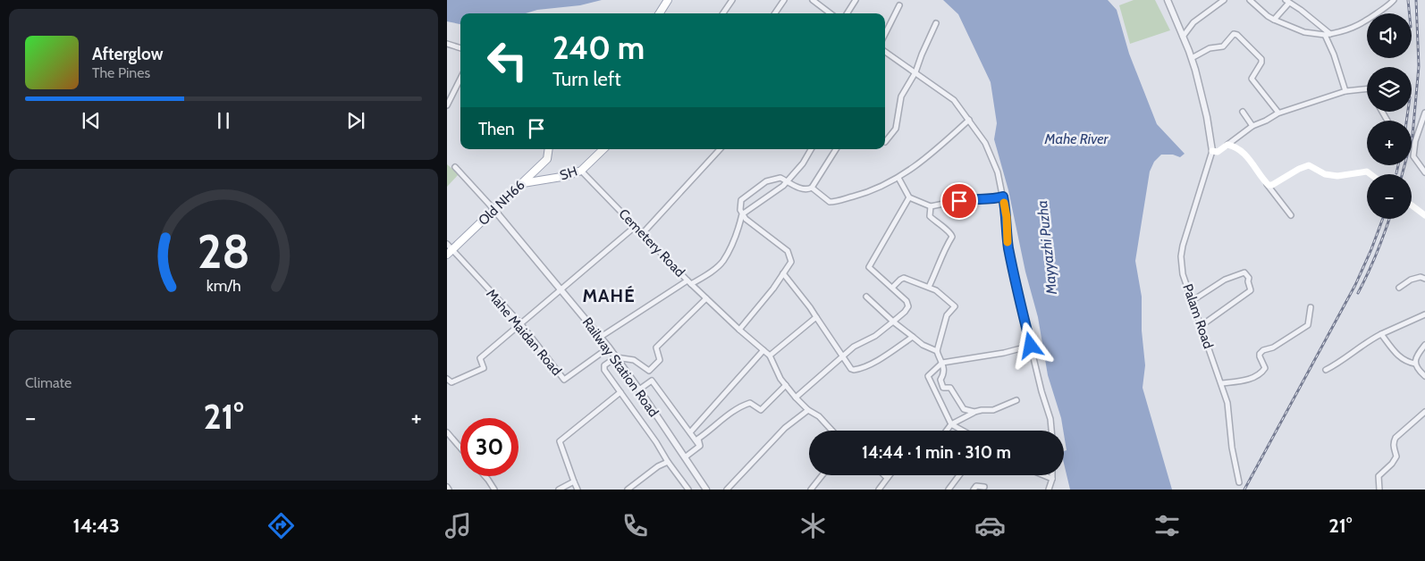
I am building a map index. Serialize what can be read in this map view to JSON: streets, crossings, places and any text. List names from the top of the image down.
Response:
{
  "streets": {
    "main road": ["SH", "Old NH66"],
    "street": [
      "Cemetery Road",
      "Palam Road",
      "Mahe Maidan Road",
      "Railway Station Road"
    ]
  },
  "crossings": [
    ["SH", "Old NH66"],
    ["SH", "Cemetery Road"],
    ["Old NH66", "Mahe Maidan Road"],
    ["Old NH66", "Railway Station Road"],
    ["Cemetery Road", "Railway Station Road"],
    ["Mahe Maidan Road", "Railway Station Road"]
  ],
  "districts": ["MAHÉ"],
  "water": ["Mahe River", "Mayyazhi Puzha"],
  "page": {
    "map_buttons": ["+", "−"],
    "turn": ["240 m", "Turn left"],
    "song": ["Afterglow", "The Pines"],
    "then": "Then",
    "tile": "Climate",
    "heat": ["−", "21°", "+"],
    "limit": "30",
    "trip": "14:44 · 1 min · 310 m",
    "tabs": ["14:43", "21°"],
    "gauge": ["28", "km/h"]
  }
}
